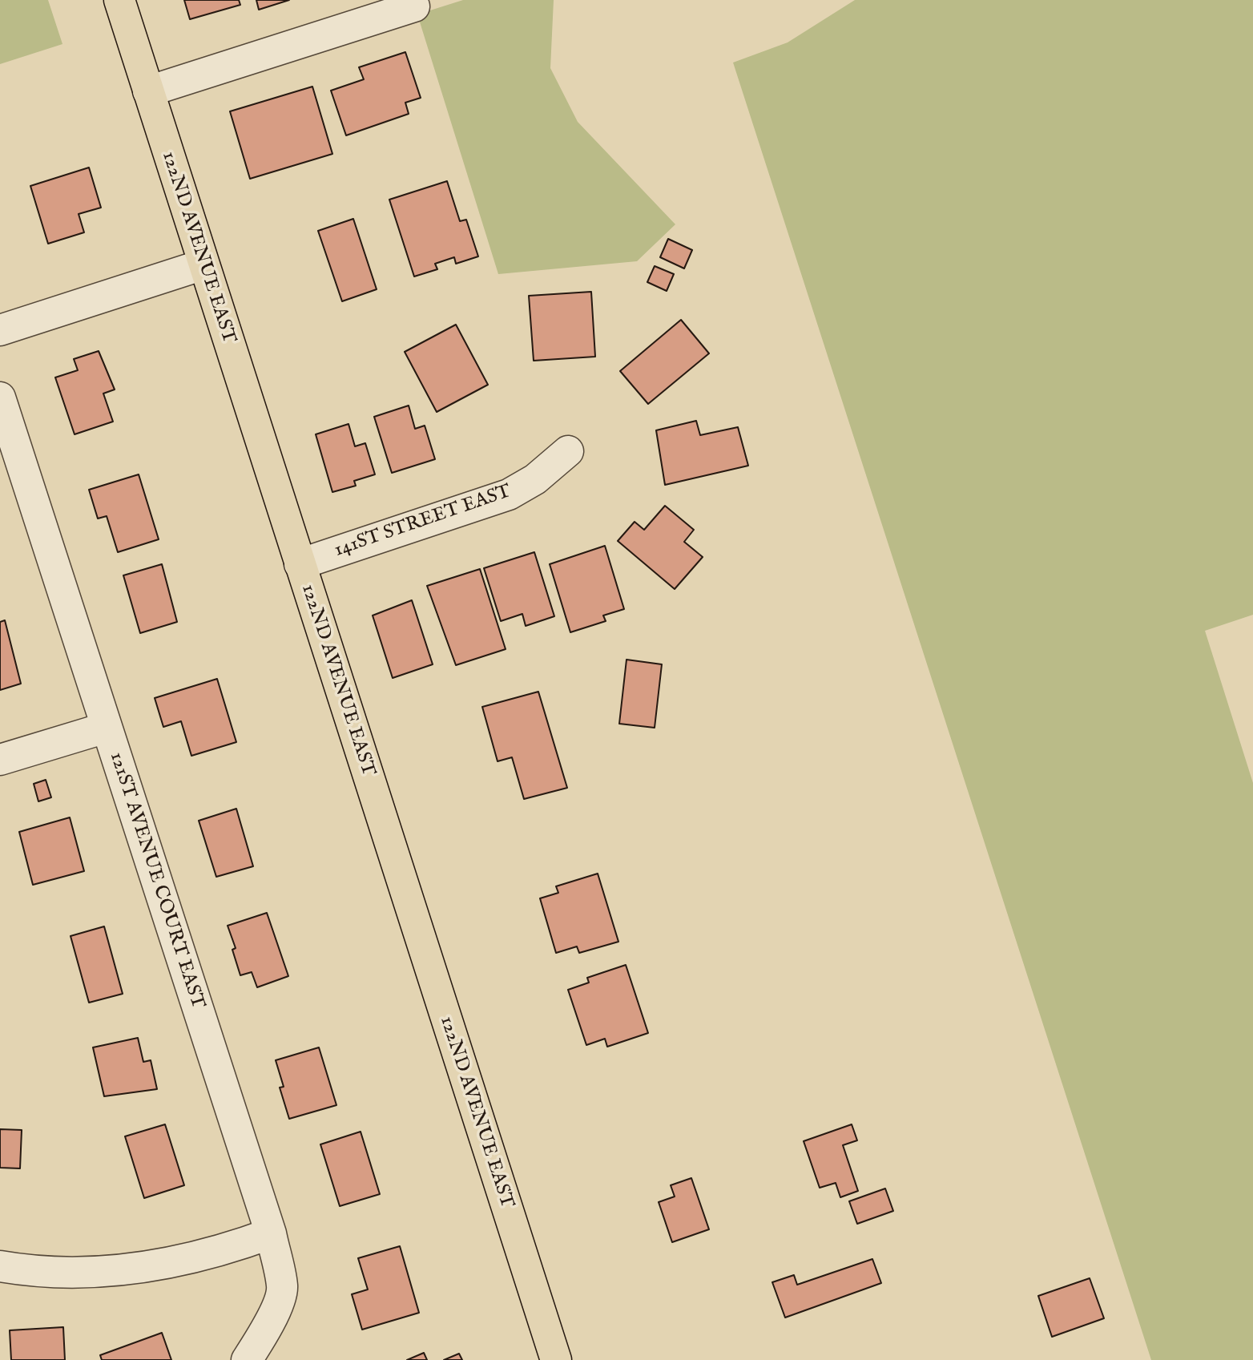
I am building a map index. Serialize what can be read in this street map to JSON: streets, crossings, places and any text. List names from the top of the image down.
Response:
{
  "streets": {
    "main road": ["122ND AVENUE EAST"],
    "street": ["141ST STREET EAST", "121ST AVENUE COURT EAST"]
  },
  "crossings": [
    ["122ND AVENUE EAST", "141ST STREET EAST"]
  ]
}
